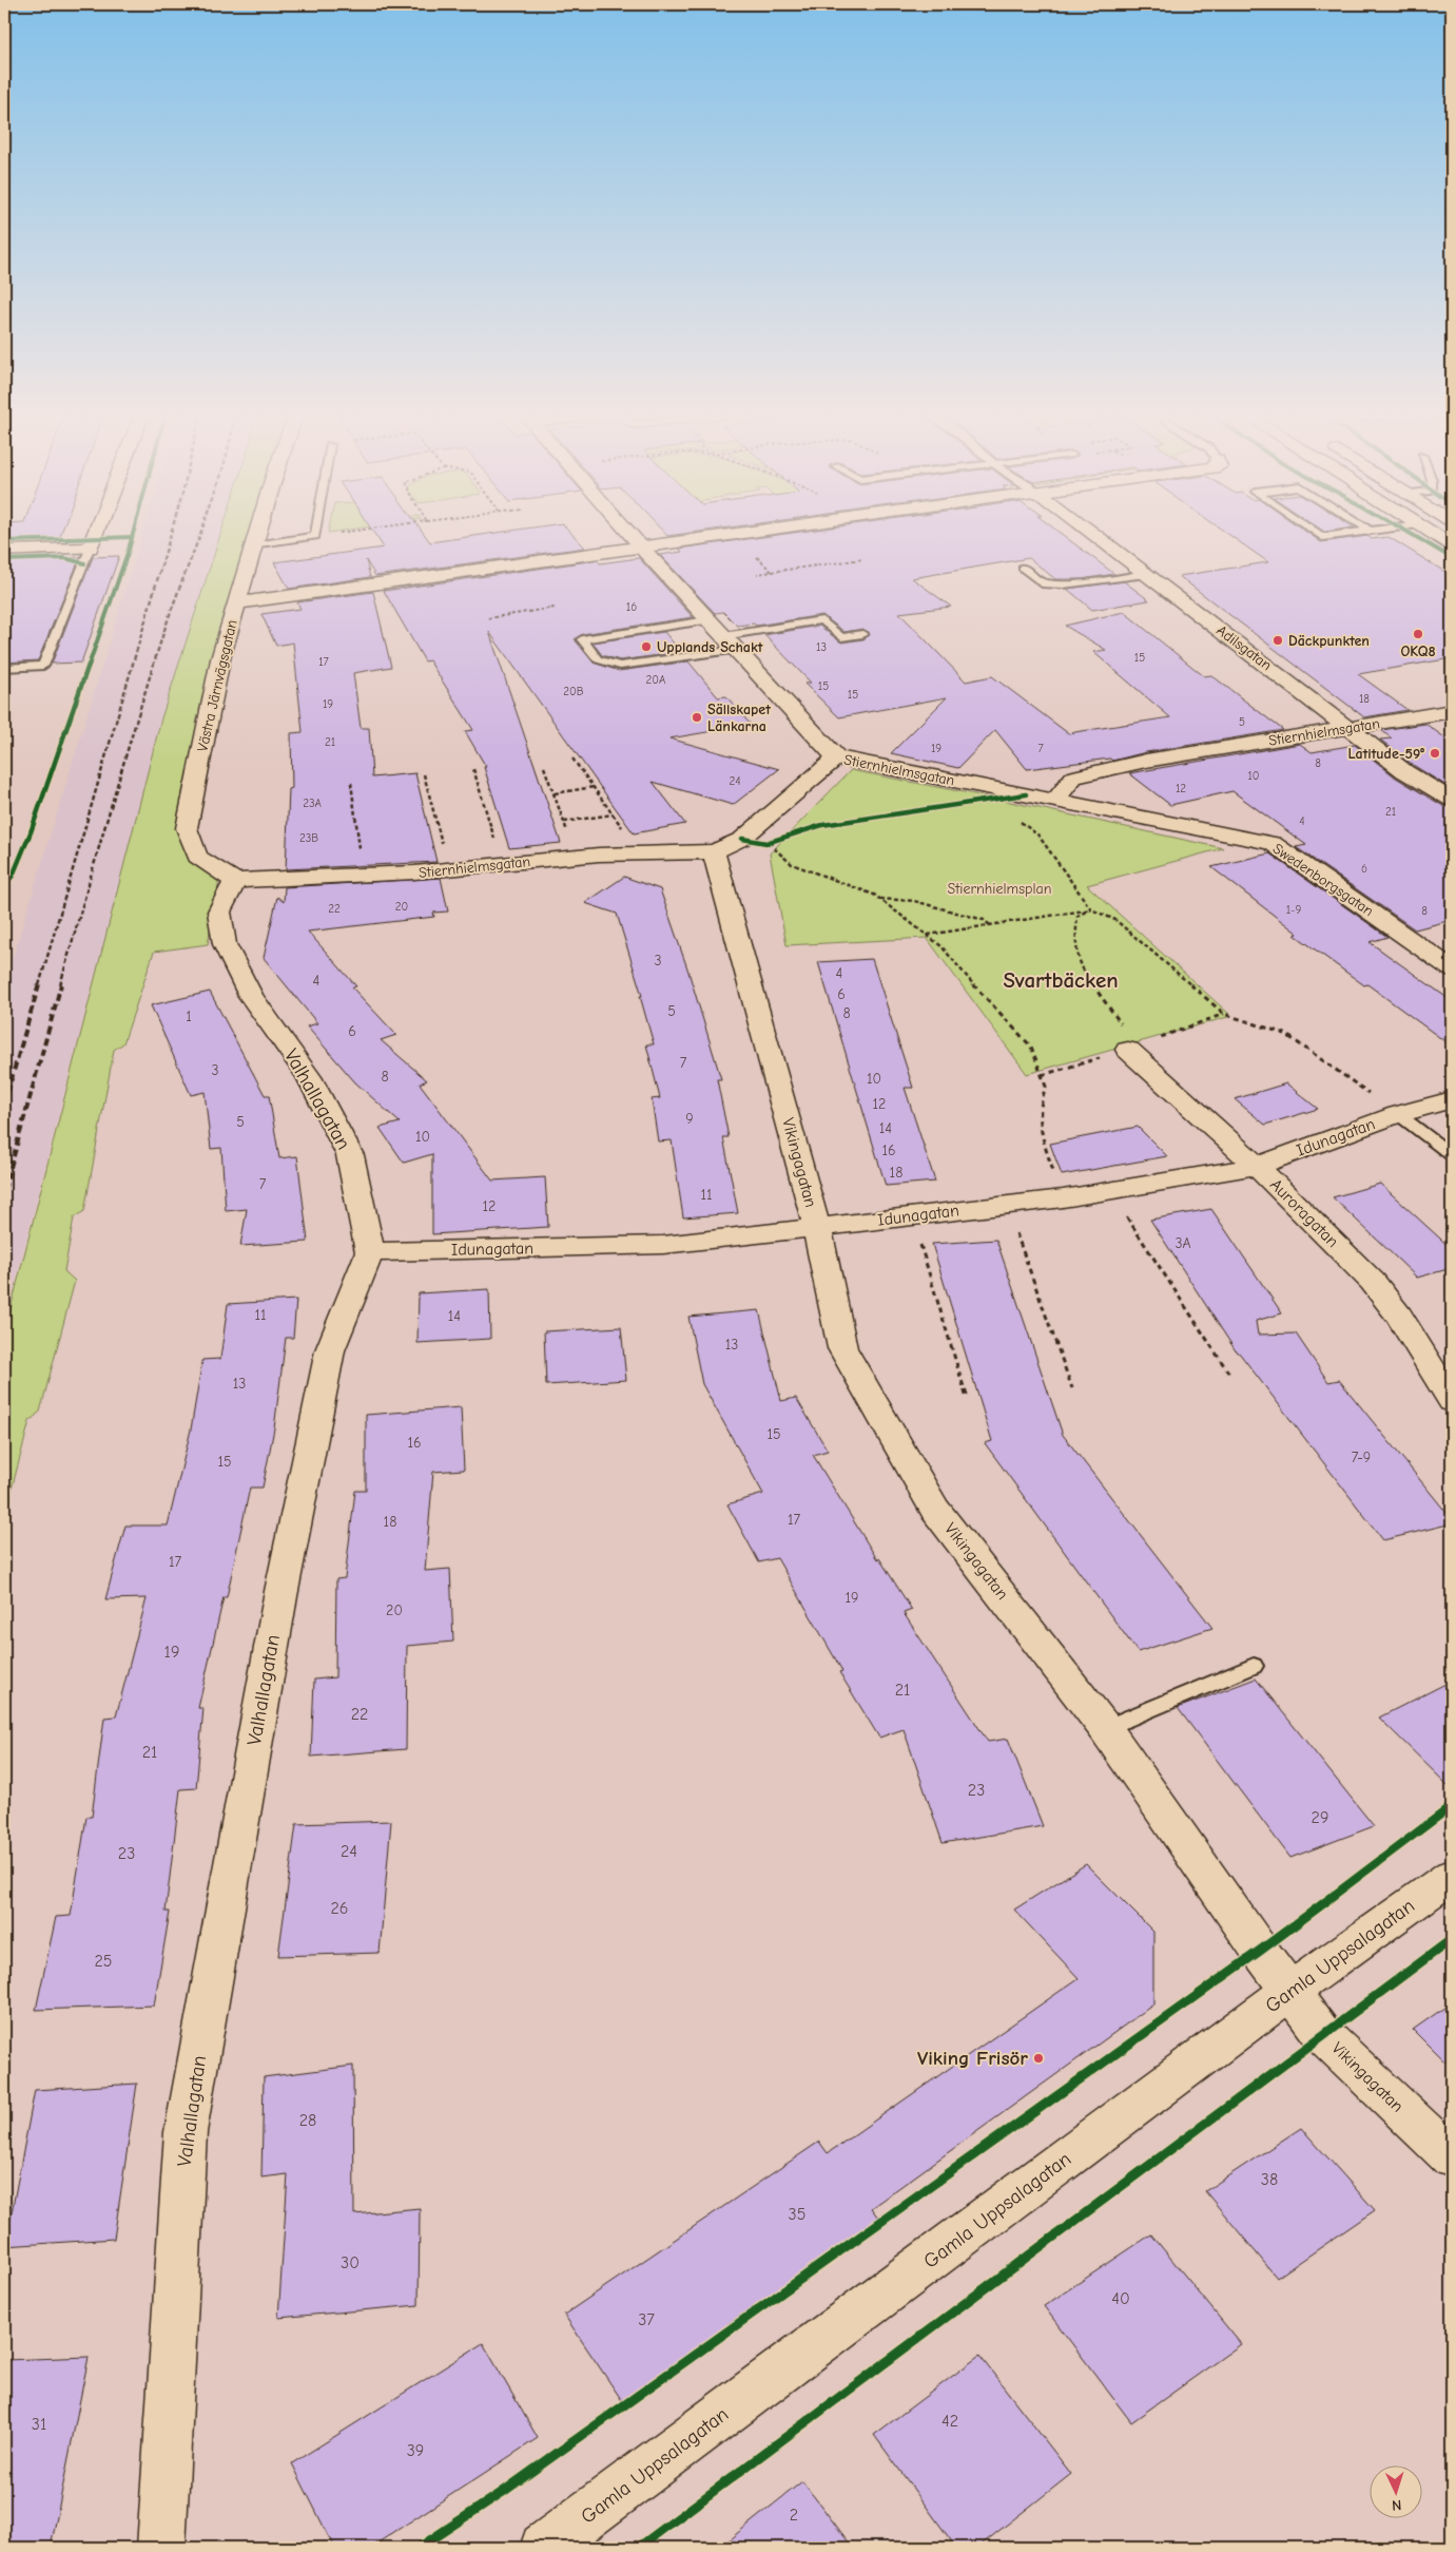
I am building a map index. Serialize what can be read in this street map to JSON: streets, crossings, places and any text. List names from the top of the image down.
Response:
{
  "streets": {
    "street": [
      "Adilsgatan",
      "Västra Järnvägsgatan",
      "Stiernhielmsgatan",
      "Swedenborgsgatan",
      "Valhallagatan",
      "Idunagatan",
      "Vikingagatan",
      "Auroragatan",
      "Gamla Uppsalagatan"
    ]
  },
  "crossings": [
    ["Adilsgatan", "Stiernhielmsgatan"],
    ["Västra Järnvägsgatan", "Stiernhielmsgatan"],
    ["Västra Järnvägsgatan", "Valhallagatan"],
    ["Stiernhielmsgatan", "Swedenborgsgatan"],
    ["Stiernhielmsgatan", "Valhallagatan"],
    ["Stiernhielmsgatan", "Vikingagatan"],
    ["Valhallagatan", "Idunagatan"],
    ["Idunagatan", "Vikingagatan"],
    ["Idunagatan", "Auroragatan"],
    ["Vikingagatan", "Gamla Uppsalagatan"]
  ],
  "districts": ["Svartbäcken"],
  "parks": ["Stiernhielmsplan"],
  "places": [
    "OKQ8",
    "Däckpunkten",
    "Upplands Schakt",
    "Sällskapet Länkarna",
    "Latitude-59°",
    "Viking Frisör"
  ],
  "house_numbers": [
    "16",
    "13",
    "15",
    "17",
    "20A",
    "15",
    "20B",
    "15",
    "18",
    "19",
    "5",
    "21",
    "19",
    "7",
    "8",
    "10",
    "24",
    "12",
    "23A",
    "21",
    "4",
    "23B",
    "6",
    "20",
    "22",
    "1-9",
    "8",
    "3",
    "4",
    "4",
    "6",
    "5",
    "8",
    "1",
    "6",
    "7",
    "3",
    "8",
    "10",
    "12",
    "9",
    "5",
    "14",
    "10",
    "16",
    "18",
    "7",
    "11",
    "12",
    "3A",
    "11",
    "14",
    "13",
    "13",
    "15",
    "16",
    "7-9",
    "15",
    "17",
    "18",
    "17",
    "19",
    "20",
    "19",
    "21",
    "22",
    "21",
    "23",
    "29",
    "24",
    "23",
    "26",
    "25",
    "28",
    "38",
    "35",
    "30",
    "40",
    "37",
    "42",
    "31",
    "39",
    "2"
  ],
  "north": "bottom"
}
